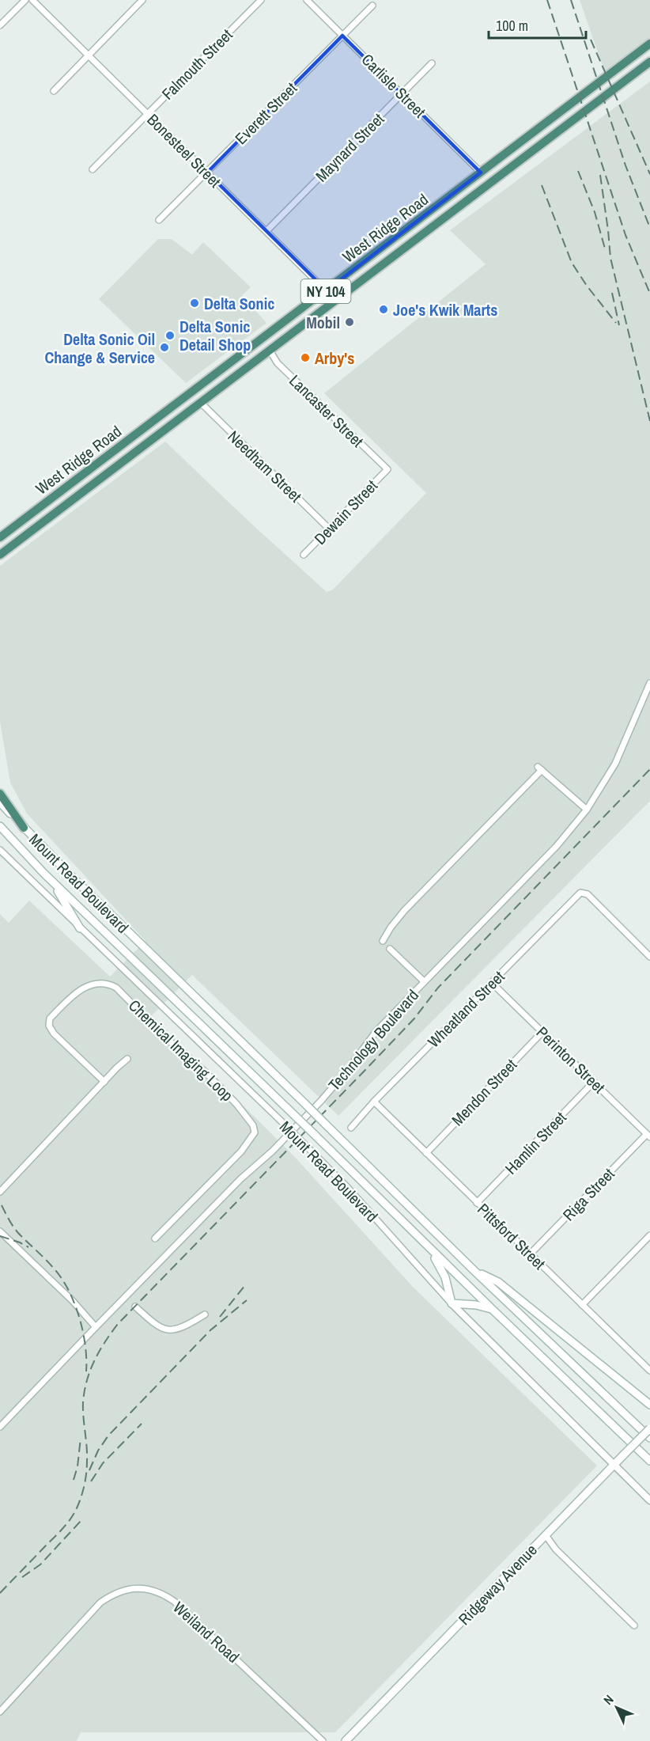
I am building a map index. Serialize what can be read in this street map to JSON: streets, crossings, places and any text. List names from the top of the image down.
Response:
{
  "streets": {
    "highway": ["West Ridge Road", "NY 104"],
    "main road": ["Mount Read Boulevard", "Ridgeway Avenue"],
    "street": [
      "Falmouth Street",
      "Carlisle Street",
      "Everett Street",
      "Maynard Street",
      "Bonesteel Street",
      "Lancaster Street",
      "Needham Street",
      "Dewain Street",
      "Wheatland Street",
      "Technology Boulevard",
      "Chemical Imaging Loop",
      "Perinton Street",
      "Mendon Street",
      "Hamlin Street",
      "Riga Street",
      "Pittsford Street",
      "Weiland Road"
    ]
  },
  "crossings": [
    ["Falmouth Street", "Bonesteel Street"],
    ["Carlisle Street", "Everett Street"],
    ["Carlisle Street", "Maynard Street"],
    ["Carlisle Street", "West Ridge Road"],
    ["Everett Street", "Bonesteel Street"],
    ["Maynard Street", "Bonesteel Street"],
    ["Bonesteel Street", "West Ridge Road"],
    ["West Ridge Road", "Lancaster Street"],
    ["West Ridge Road", "Needham Street"],
    ["Lancaster Street", "Dewain Street"],
    ["Needham Street", "Dewain Street"],
    ["Mount Read Boulevard", "Ridgeway Avenue"],
    ["Wheatland Street", "Perinton Street"],
    ["Wheatland Street", "Pittsford Street"],
    ["Perinton Street", "Mendon Street"],
    ["Perinton Street", "Hamlin Street"],
    ["Perinton Street", "Riga Street"],
    ["Mendon Street", "Pittsford Street"],
    ["Hamlin Street", "Pittsford Street"],
    ["Riga Street", "Pittsford Street"]
  ],
  "places": [
    "Delta Sonic",
    "Joe's Kwik Marts",
    "Mobil",
    "Delta Sonic Detail Shop",
    "Delta Sonic Oil Change & Service",
    "Arby's"
  ],
  "scale_bar": "100 m",
  "north": "top left"
}
